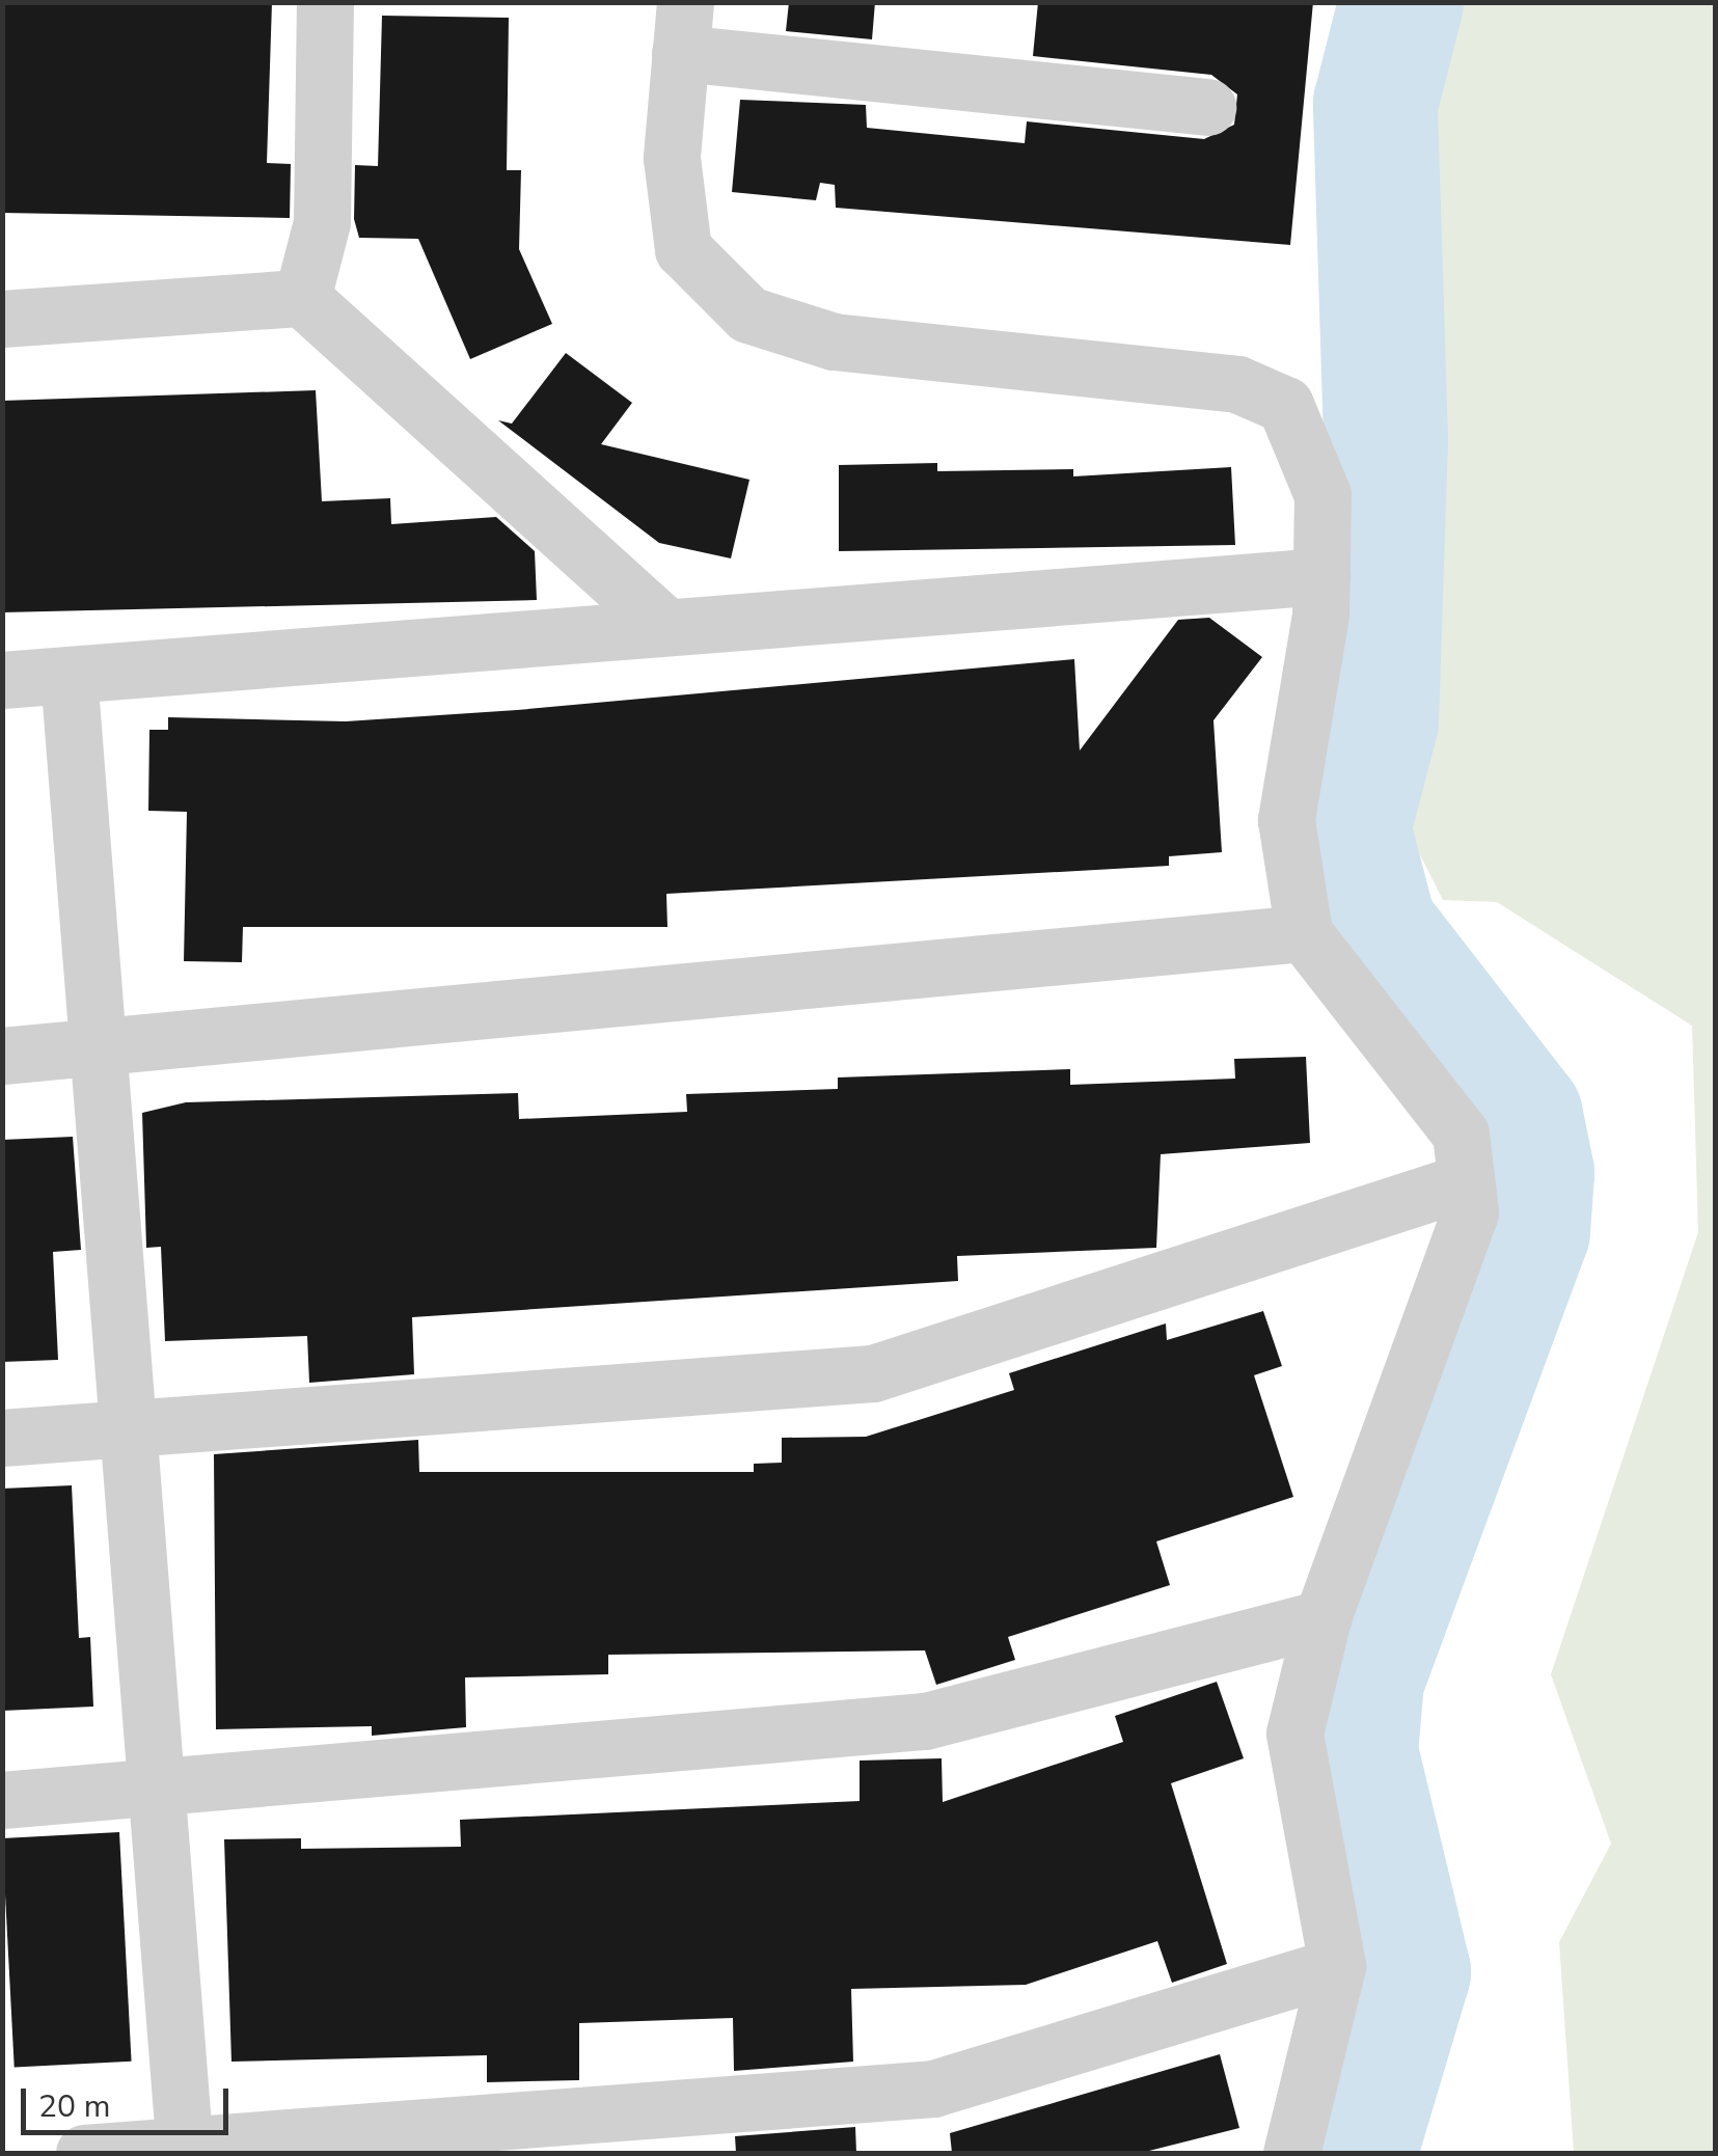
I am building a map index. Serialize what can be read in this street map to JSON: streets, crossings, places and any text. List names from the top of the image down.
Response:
{
  "scale_bar": "20 m"
}
